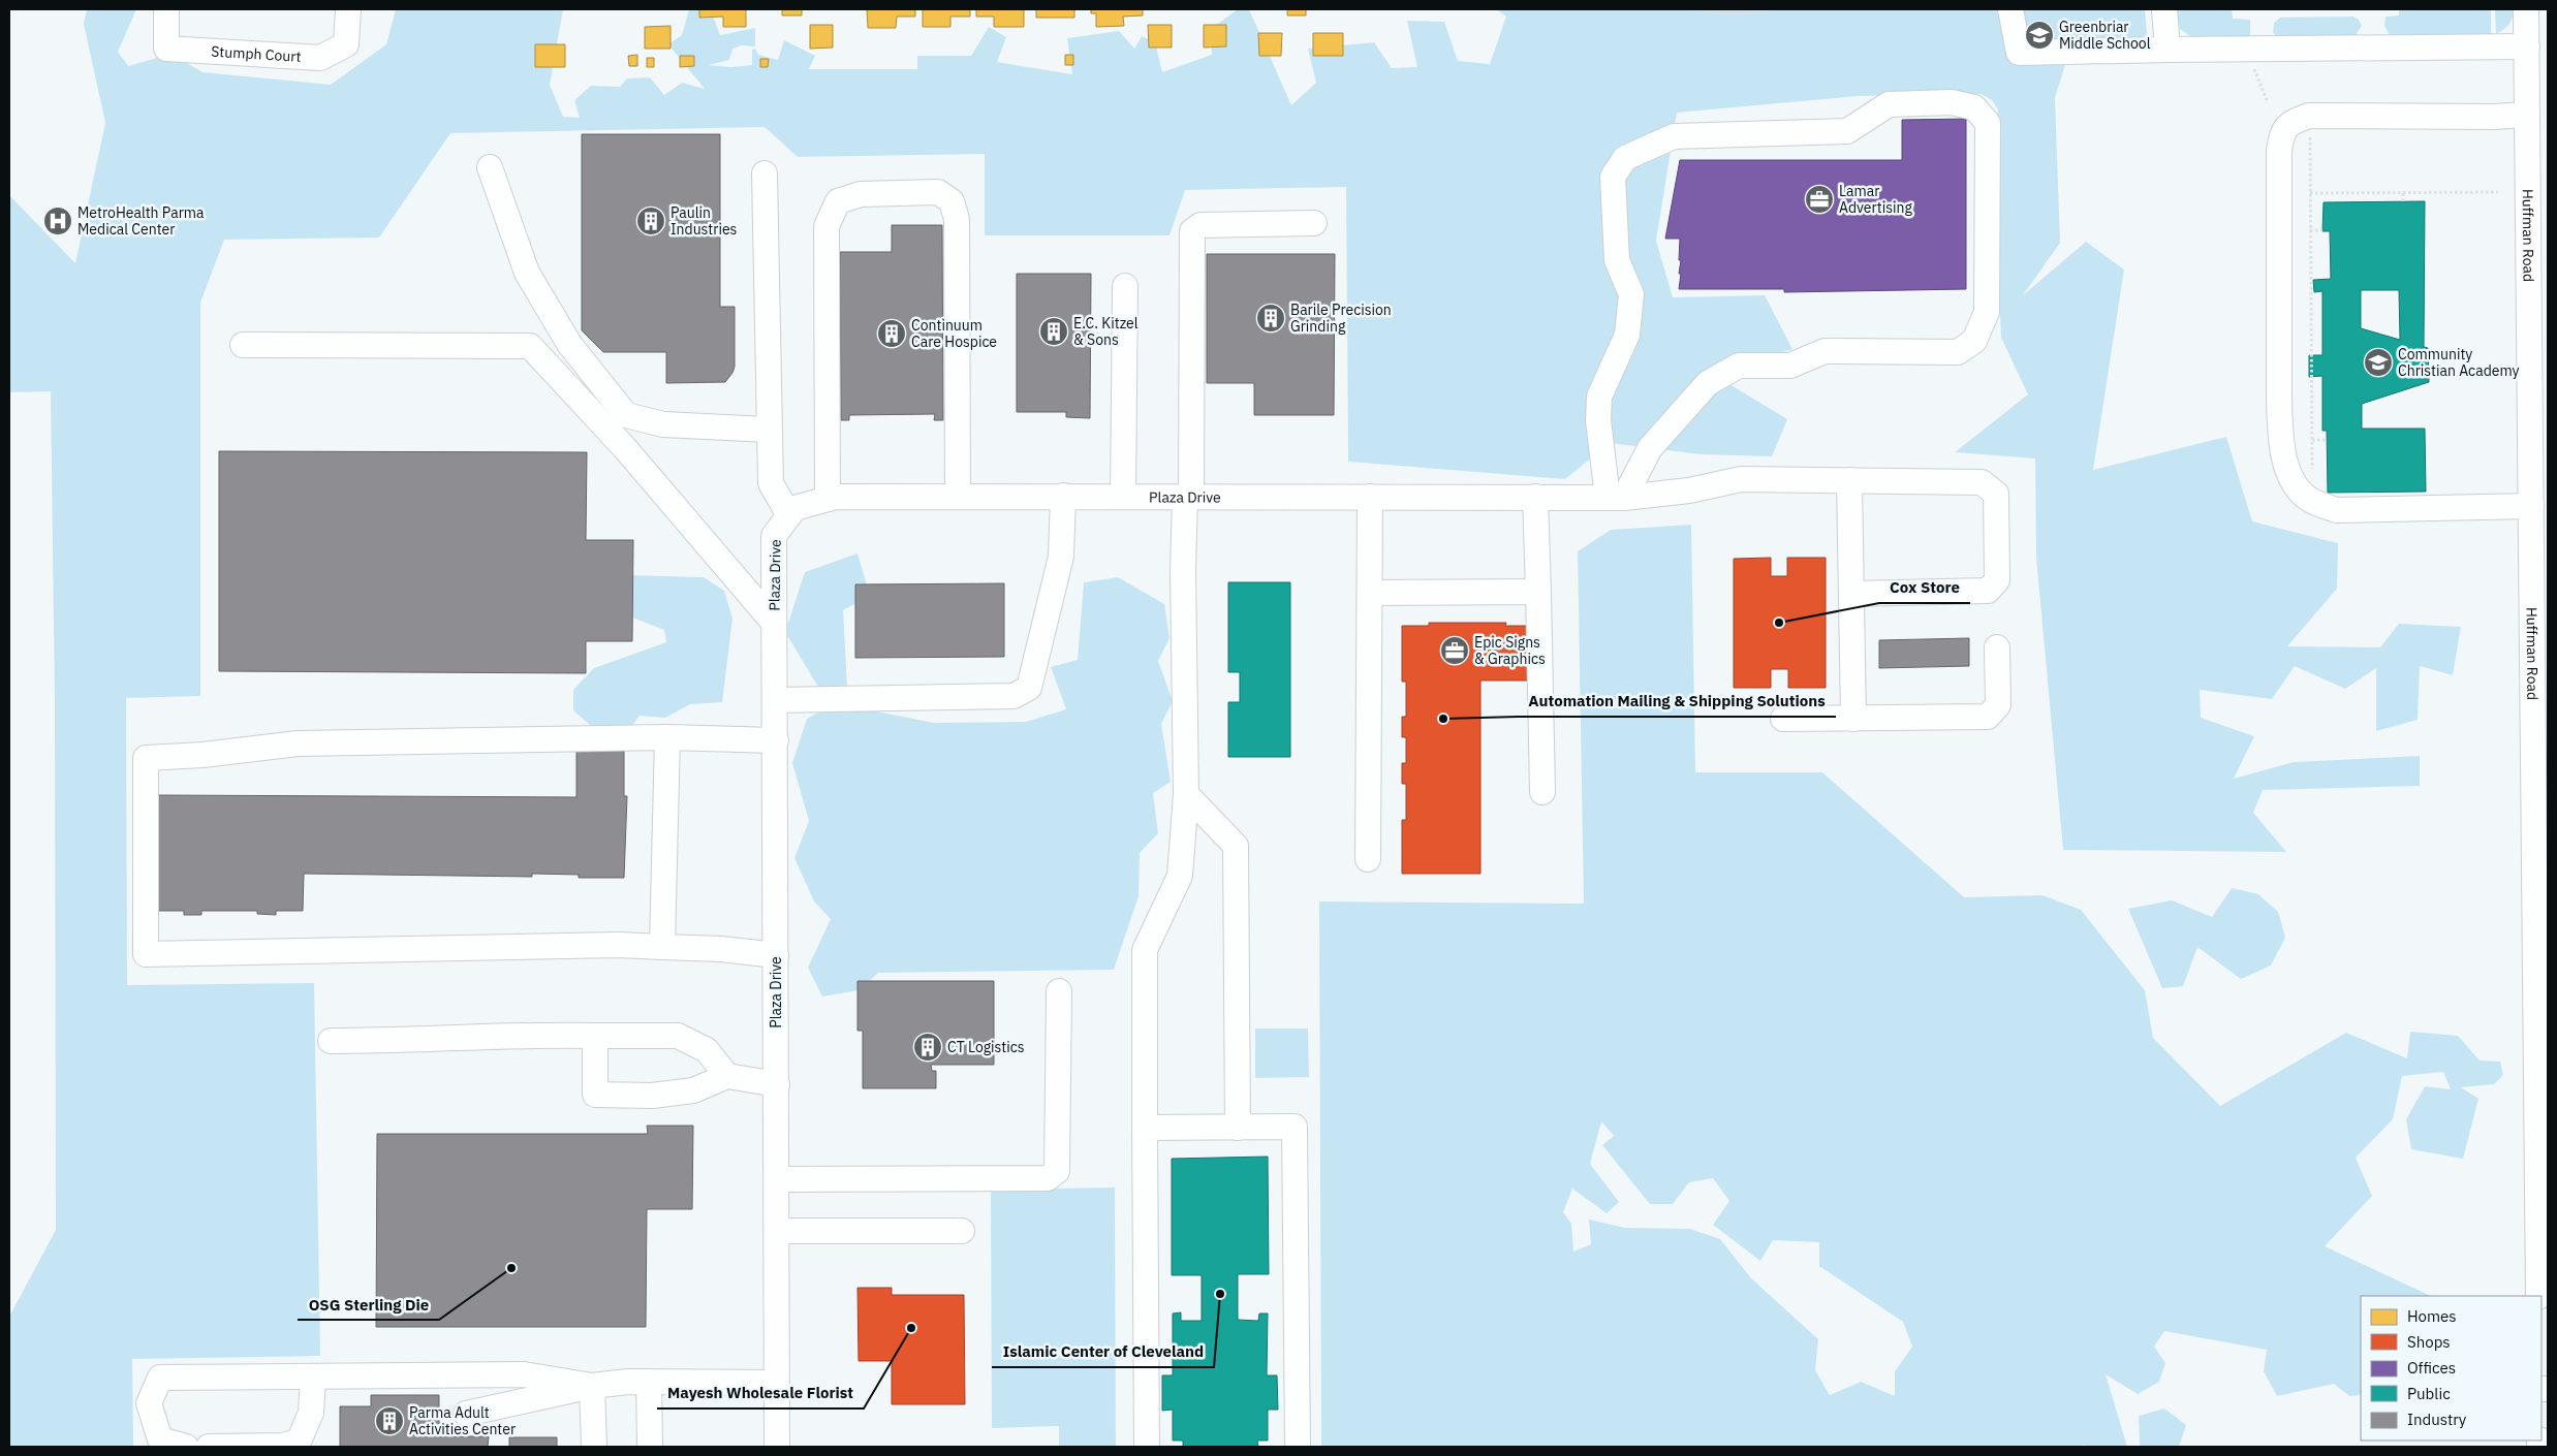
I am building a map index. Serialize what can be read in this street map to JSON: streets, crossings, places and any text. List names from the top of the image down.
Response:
{
  "streets": {
    "street": ["Stumph Court", "Huffman Road", "Plaza Drive"]
  },
  "places": {
    "school or university": ["Greenbriar Middle School", "Community Christian Academy"],
    "office": ["Lamar Advertising", "Epic Signs & Graphics"],
    "hospital": ["MetroHealth Parma Medical Center"],
    "building": [
      "Paulin Industries",
      "Barile Precision Grinding",
      "E.C. Kitzel & Sons",
      "Continuum Care Hospice",
      "CT Logistics",
      "Parma Adult Activities Center"
    ],
    "other": [
      "Cox Store",
      "Automation Mailing & Shipping Solutions",
      "OSG Sterling Die",
      "Islamic Center of Cleveland",
      "Mayesh Wholesale Florist"
    ]
  },
  "legend": [
    "Homes",
    "Shops",
    "Offices",
    "Public",
    "Industry"
  ]
}
